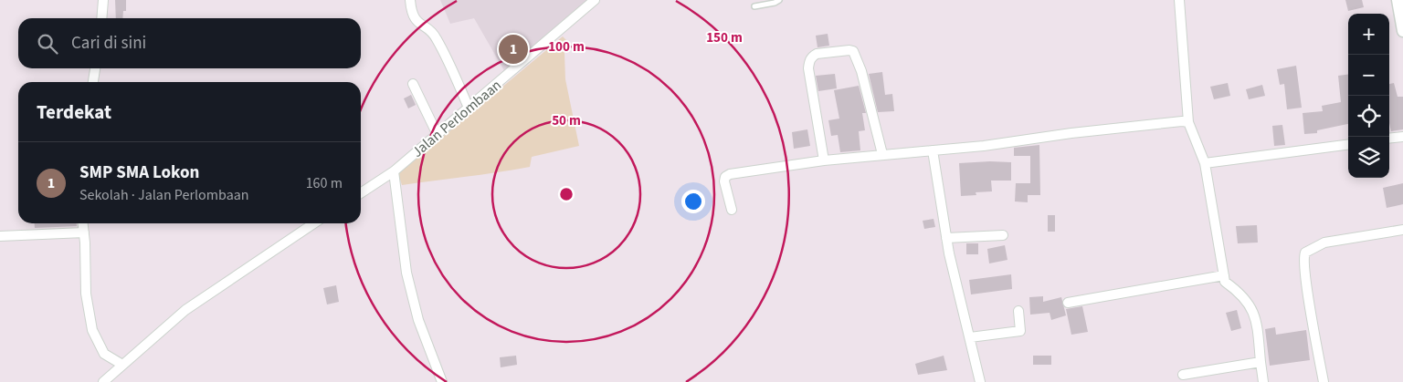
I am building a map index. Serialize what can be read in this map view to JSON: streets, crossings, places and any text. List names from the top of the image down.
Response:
{
  "streets": {
    "street": ["Jalan Perlombaan"]
  },
  "page": {
    "map_buttons": ["+", "−"],
    "search": "Cari di sini",
    "pins": "1",
    "heading": "Terdekat",
    "list": [
      {
        "mark": "1",
        "name": "SMP SMA Lokon",
        "note": "Sekolah · Jalan Perlombaan",
        "value": "160 m"
      }
    ]
  },
  "rings": ["150 m", "100 m", "50 m"]
}
